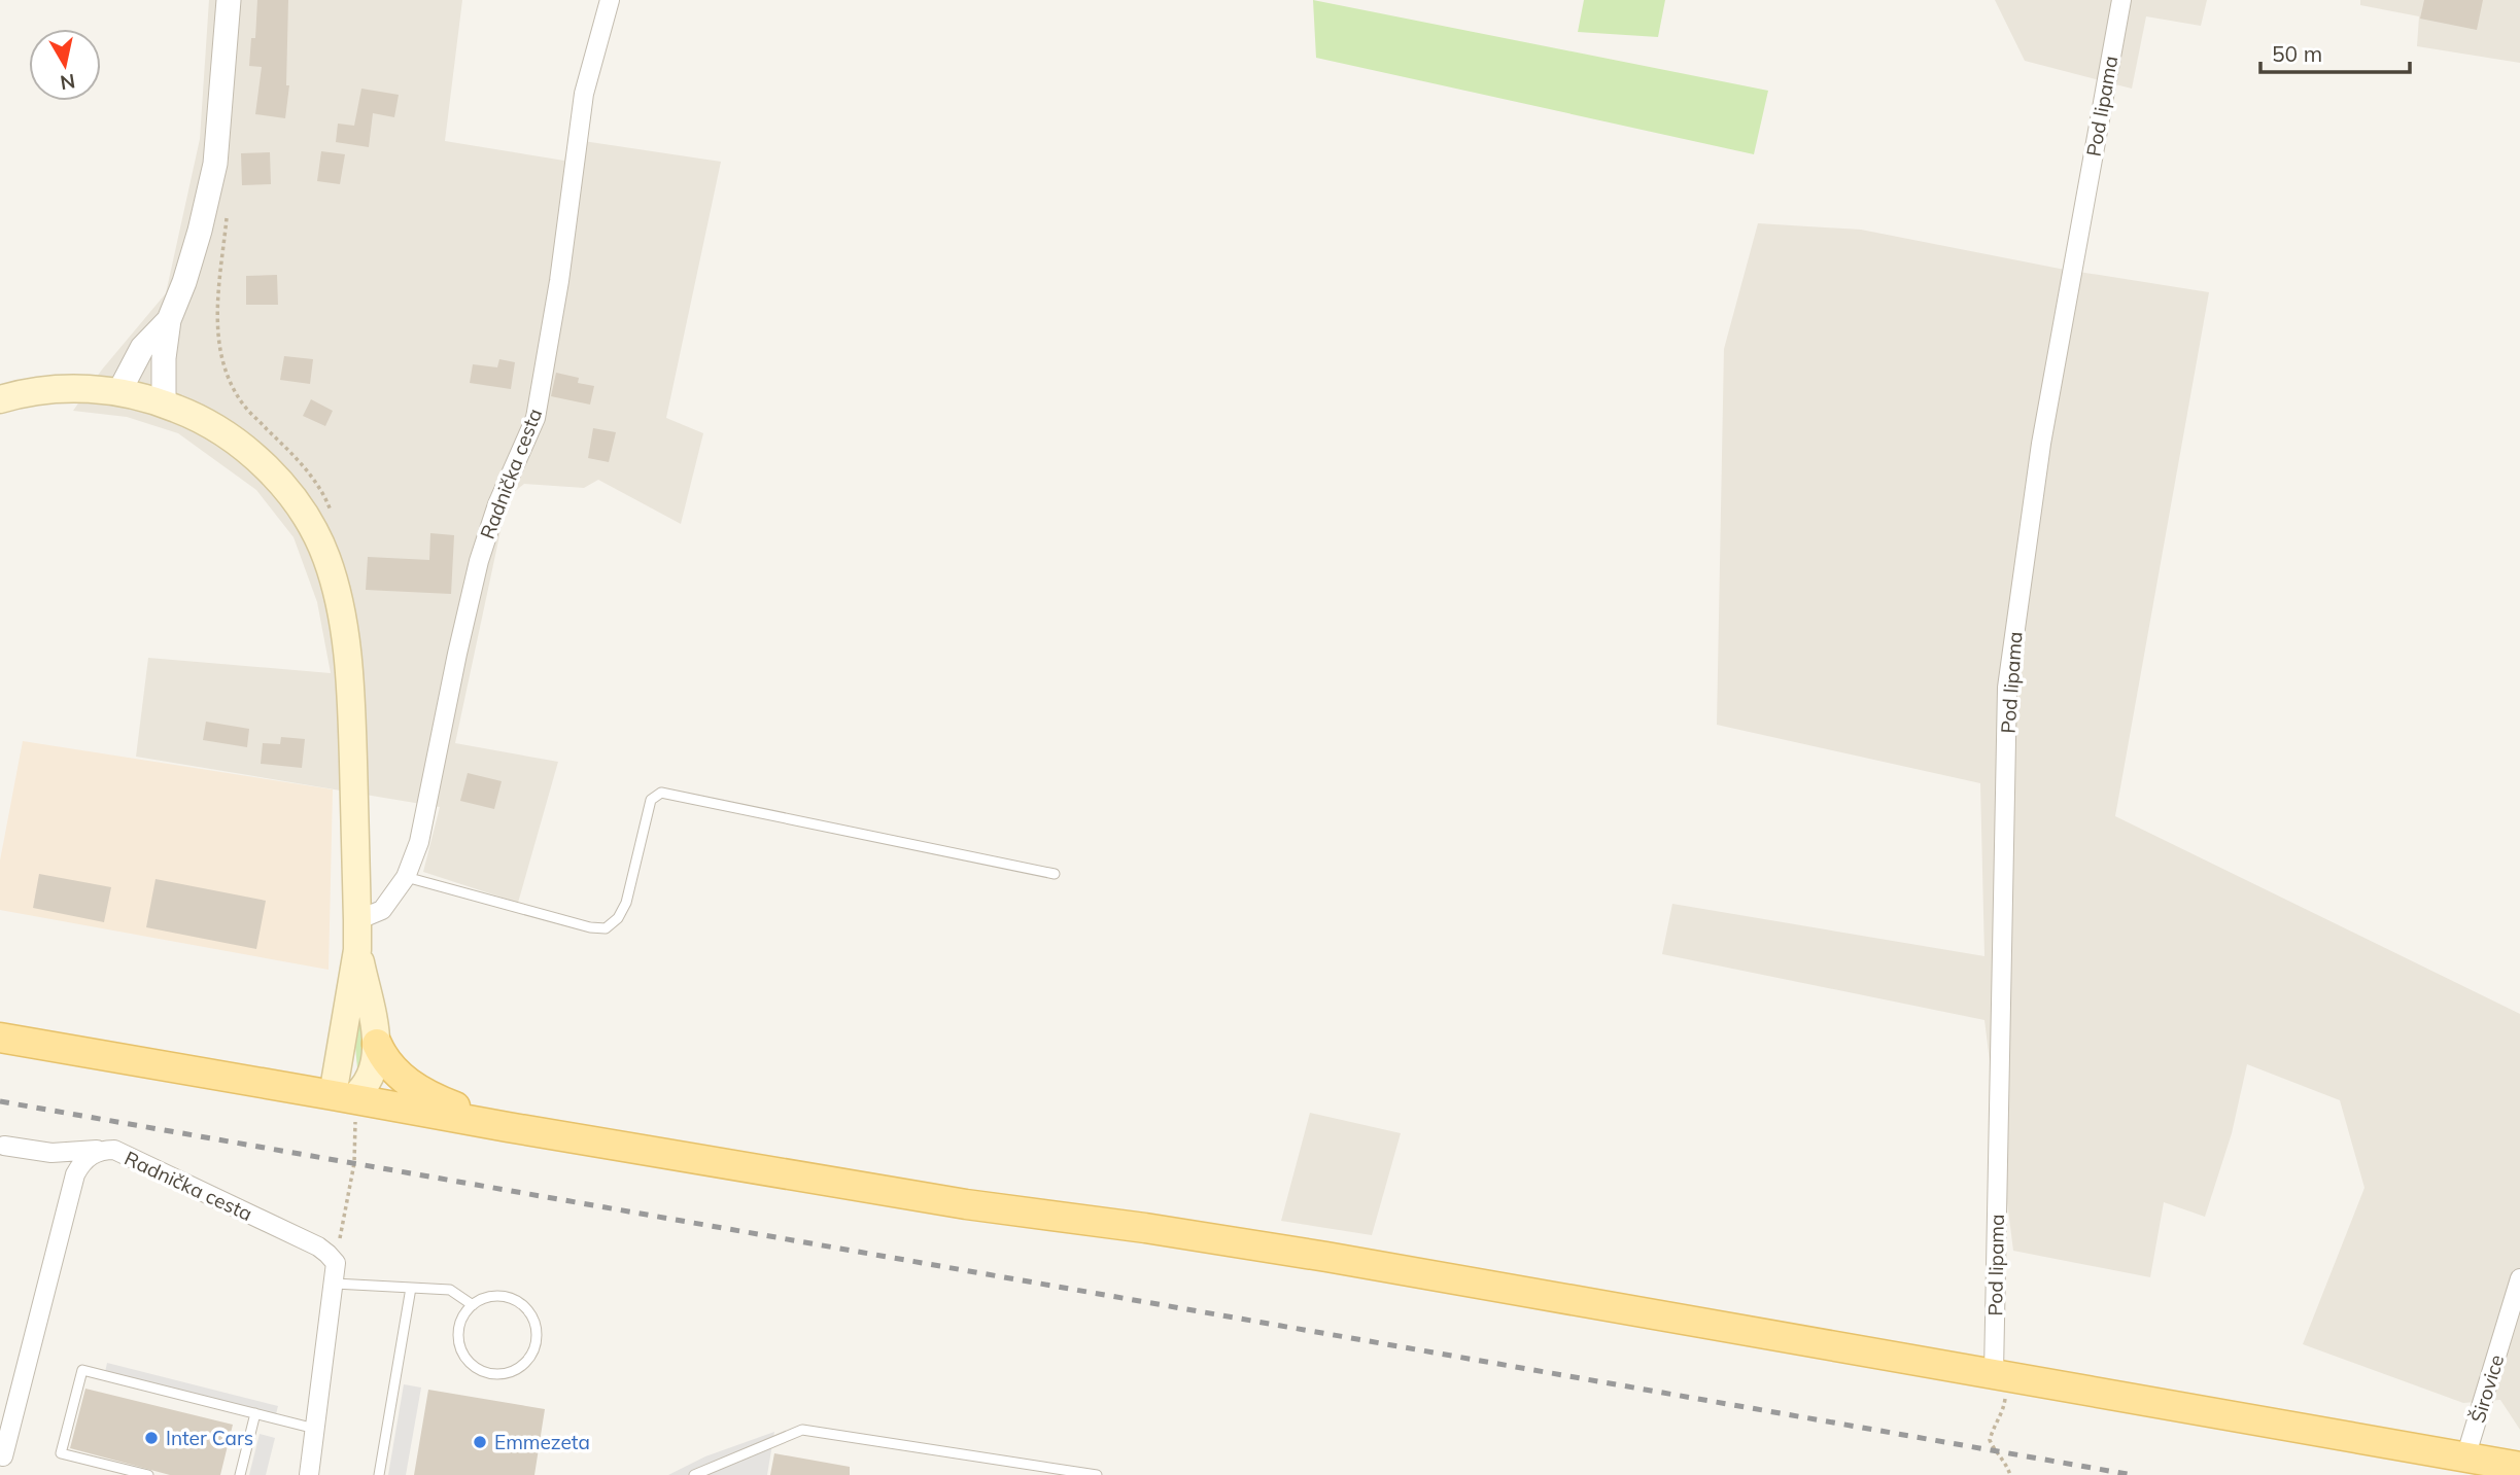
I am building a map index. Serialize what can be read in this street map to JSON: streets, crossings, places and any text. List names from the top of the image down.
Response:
{
  "streets": {
    "street": ["Pod lipama", "Radnička cesta", "Širovice"]
  },
  "places": ["Inter Cars", "Emmezeta"],
  "scale_bar": "50 m",
  "north": "bottom"
}
